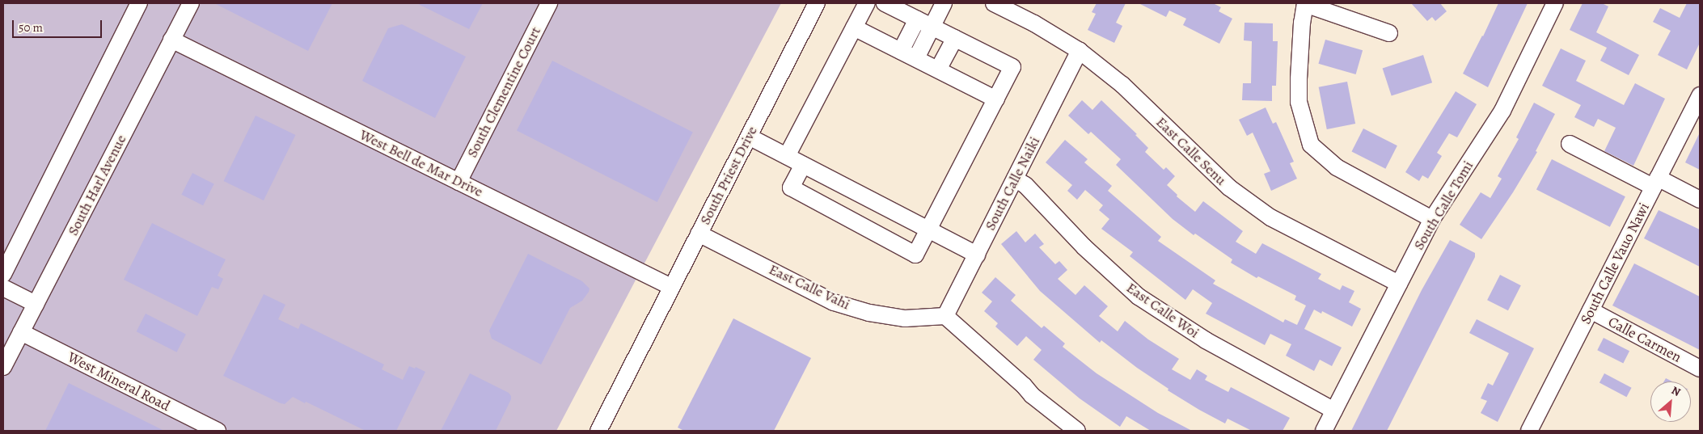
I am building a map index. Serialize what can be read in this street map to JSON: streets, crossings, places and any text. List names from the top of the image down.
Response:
{
  "streets": {
    "street": [
      "South Clementine Court",
      "East Calle Senu",
      "West Bell de Mar Drive",
      "South Priest Drive",
      "South Calle Naiki",
      "South Harl Avenue",
      "South Calle Tomi",
      "South Calle Vauo Nawi",
      "East Calle Vahi",
      "East Calle Woi",
      "Calle Carmen",
      "West Mineral Road"
    ]
  },
  "crossings": [
    ["South Clementine Court", "West Bell de Mar Drive"],
    ["East Calle Senu", "South Calle Naiki"],
    ["East Calle Senu", "South Calle Tomi"],
    ["West Bell de Mar Drive", "South Priest Drive"],
    ["West Bell de Mar Drive", "South Harl Avenue"],
    ["South Priest Drive", "East Calle Vahi"],
    ["South Calle Naiki", "East Calle Vahi"],
    ["South Calle Naiki", "East Calle Woi"],
    ["South Harl Avenue", "West Mineral Road"],
    ["South Calle Tomi", "East Calle Woi"],
    ["South Calle Vauo Nawi", "Calle Carmen"]
  ],
  "scale_bar": "50 m",
  "north": "top right"
}
